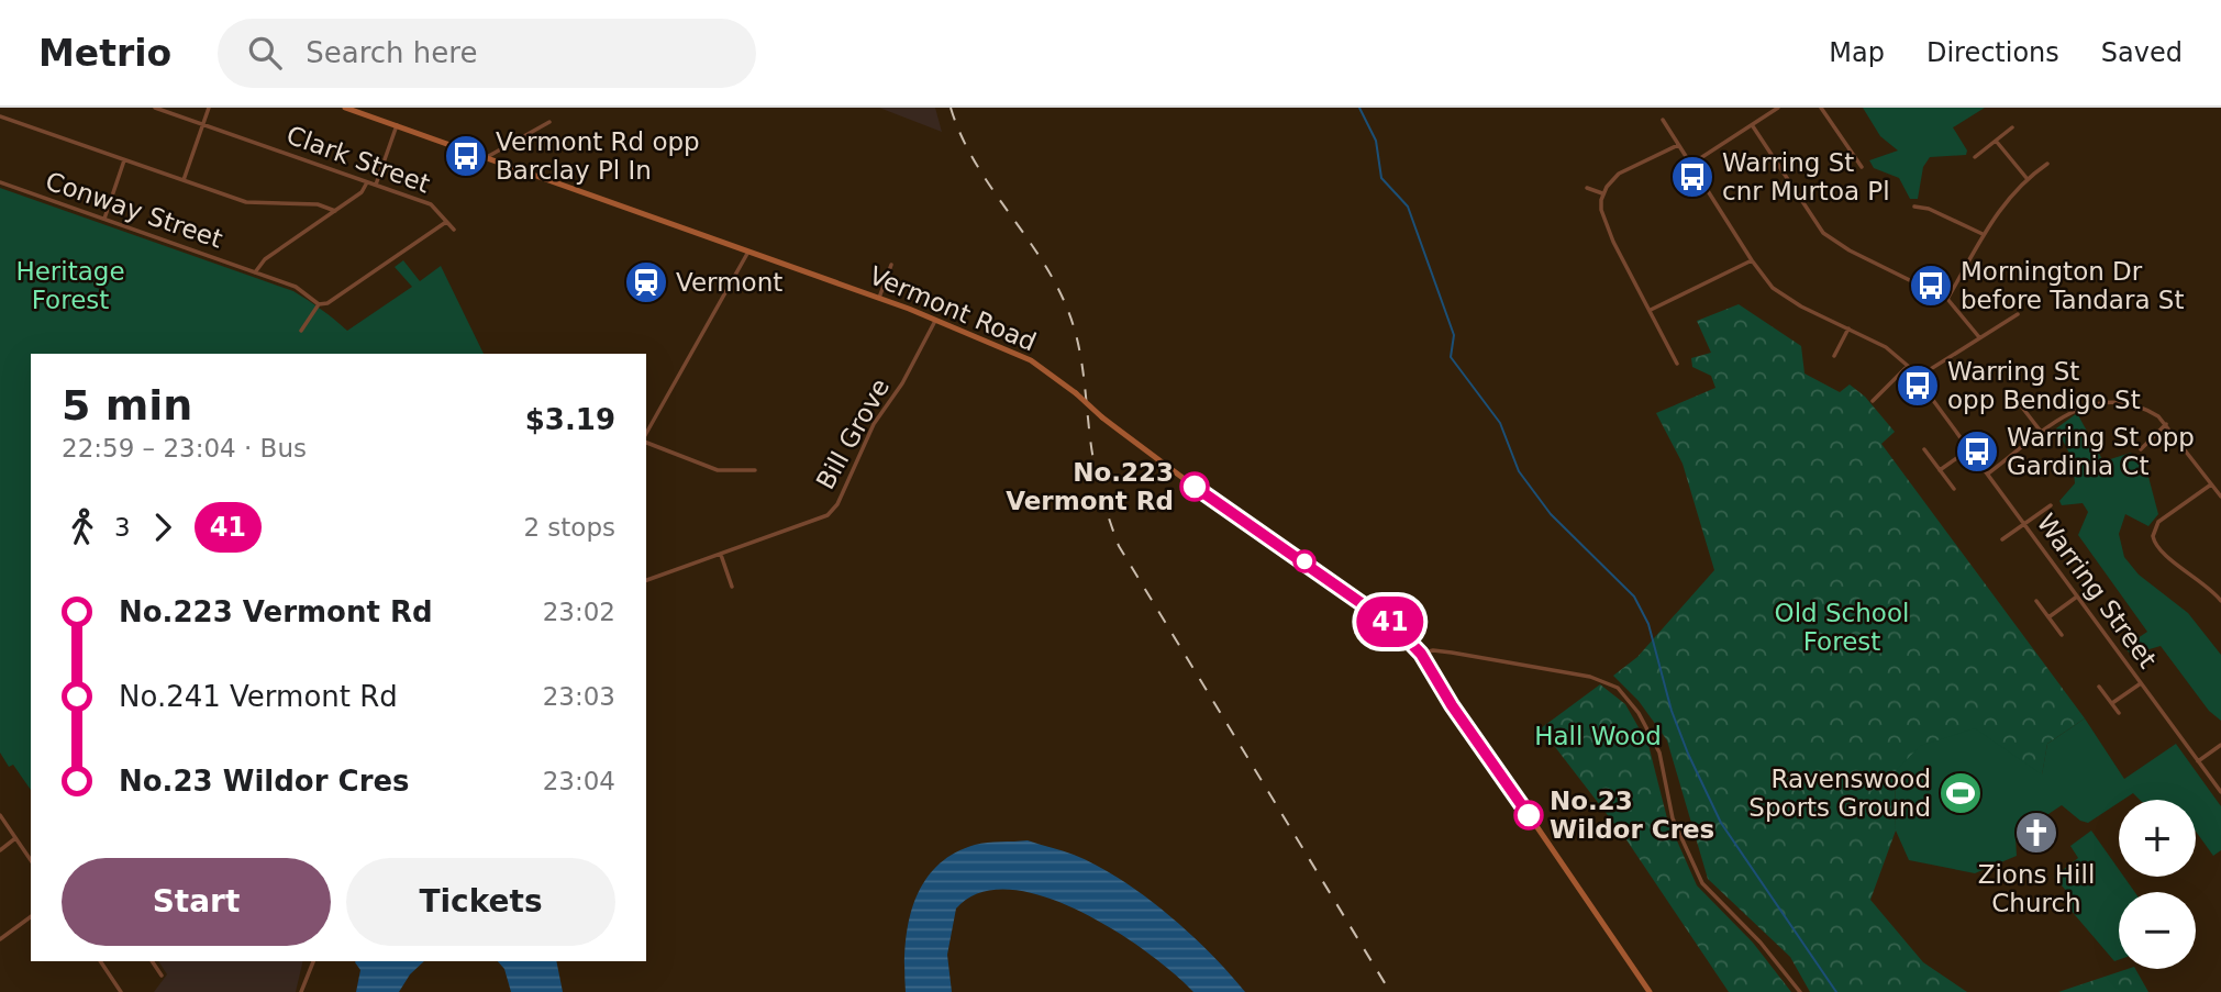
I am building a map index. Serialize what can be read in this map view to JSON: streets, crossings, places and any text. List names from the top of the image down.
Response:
{
  "streets": {
    "street": [
      "Clark Street",
      "Conway Street",
      "Vermont Road",
      "Bill Grove",
      "Warring Street"
    ]
  },
  "crossings": [
    ["Vermont Road", "Bill Grove"]
  ],
  "parks": ["Heritage Forest", "Old School Forest", "Hall Wood"],
  "places": {
    "bus stop": [
      "Vermont Rd opp Barclay Pl In",
      "Warring St cnr Murtoa Pl",
      "Mornington Dr before Tandara St",
      "Warring St opp Bendigo St",
      "Warring St opp Gardinia Ct"
    ],
    "station": ["Vermont"],
    "other": ["No.223 Vermont Rd", "No.23 Wildor Cres"],
    "sports": ["Ravenswood Sports Ground"],
    "church": ["Zions Hill Church"]
  },
  "lines": ["bus line 41"],
  "page": {
    "header": "Metrio",
    "search": "Search here",
    "nav": ["Map", "Directions", "Saved"],
    "on_map": "41",
    "heading": ["5 min", "22:59 – 23:04 · Bus", "$3.19"],
    "legs": ["3", "41", "2 stops"],
    "list": [
      {
        "name": "No.223 Vermont Rd",
        "value": "23:02"
      },
      {
        "name": "No.241 Vermont Rd",
        "value": "23:03"
      },
      {
        "name": "No.23 Wildor Cres",
        "value": "23:04"
      }
    ],
    "map_buttons": ["+", "−"],
    "buttons": ["Start", "Tickets"]
  }
}
